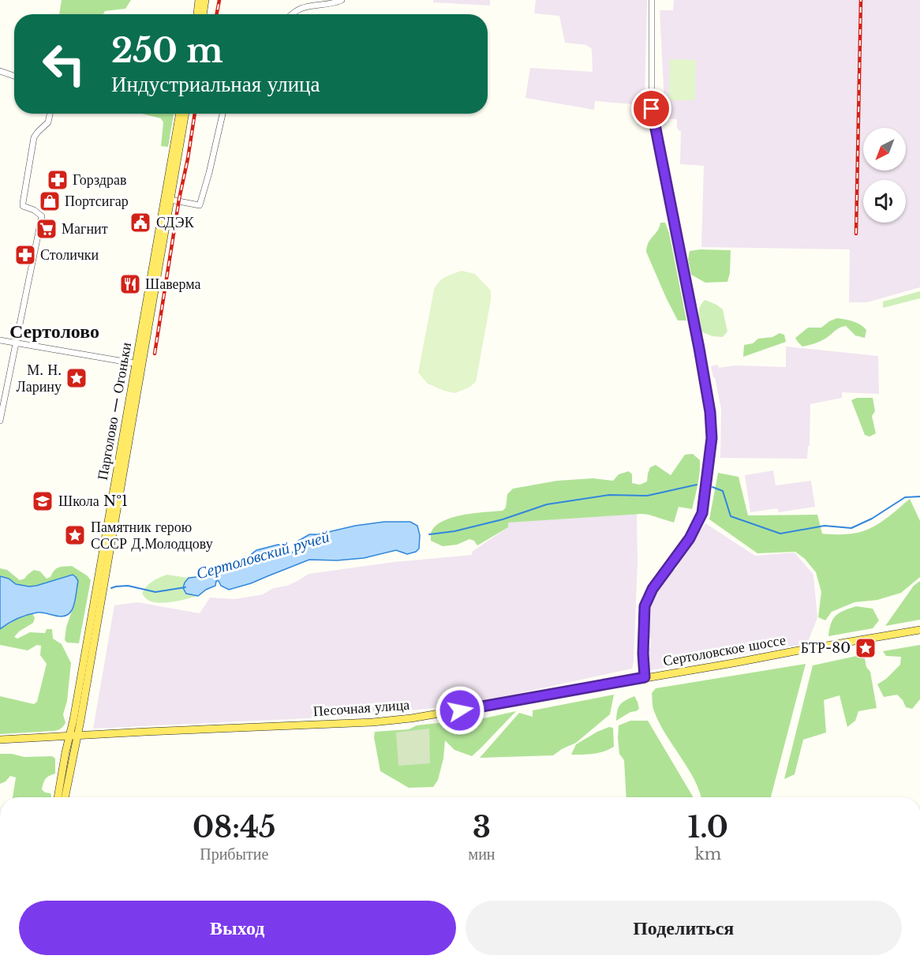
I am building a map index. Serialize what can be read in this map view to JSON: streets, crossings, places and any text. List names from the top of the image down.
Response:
{
  "streets": {
    "main road": ["Парголово — Огоньки", "Сертоловское шоссе", "Песочная улица"]
  },
  "crossings": [
    ["Парголово — Огоньки", "Песочная улица"],
    ["Сертоловское шоссе", "Песочная улица"]
  ],
  "districts": ["Сертолово"],
  "water": ["Сертоловский ручей"],
  "places": {
    "pharmacy": ["Горздрав", "Столички"],
    "shop": ["Портсигар"],
    "public building": ["СДЭК"],
    "supermarket": ["Магнит"],
    "restaurant": ["Шаверма"],
    "place": ["М. Н. Ларину", "Памятник герою СССР Д.Молодцову", "БТР-80"],
    "school or university": ["Школа №1"]
  },
  "north": "bottom left",
  "page": {
    "turn": ["250 m", "Индустриальная улица"],
    "eta": [
      "08:45",
      "Прибытие",
      "3",
      "мин",
      "1.0",
      "km"
    ],
    "buttons": ["Выход", "Поделиться"]
  }
}
